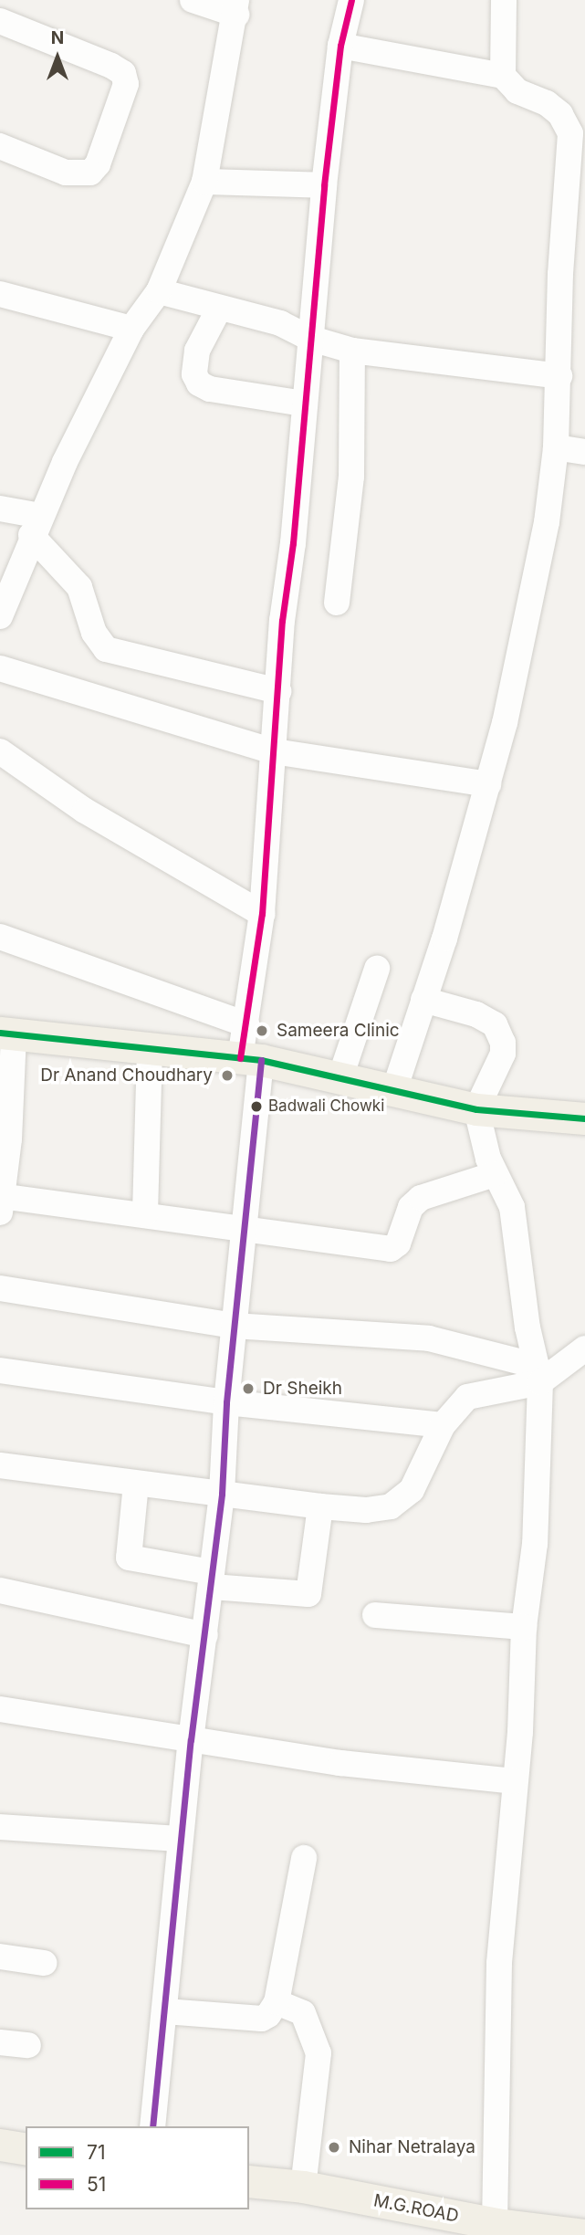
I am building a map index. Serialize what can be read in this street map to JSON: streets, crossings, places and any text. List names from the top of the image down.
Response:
{
  "streets": {
    "main road": ["M.G.ROAD"]
  },
  "places": [
    "Sameera Clinic",
    "Dr Anand Choudhary",
    "Badwali Chowki",
    "Dr Sheikh",
    "Nihar Netralaya"
  ],
  "lines": ["transit line 51", "transit line 71"],
  "legend": ["71", "51"],
  "north": "top"
}
